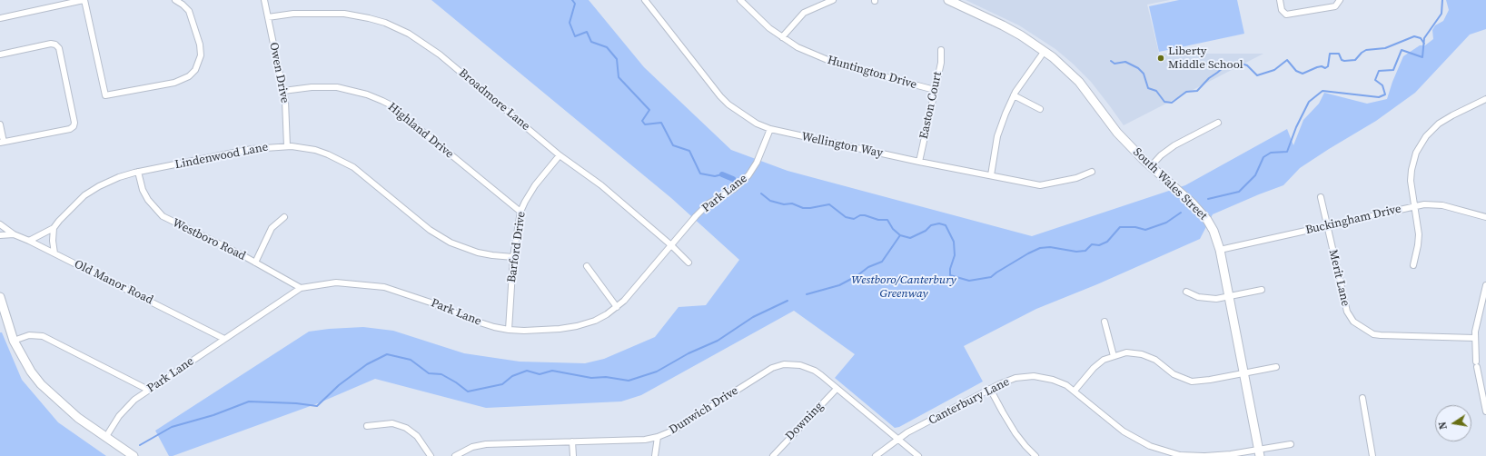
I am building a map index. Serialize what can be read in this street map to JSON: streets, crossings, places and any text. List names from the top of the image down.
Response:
{
  "streets": {
    "street": [
      "Owen Drive",
      "Huntington Drive",
      "Broadmore Lane",
      "Easton Court",
      "Highland Drive",
      "Wellington Way",
      "Lindenwood Lane",
      "South Wales Street",
      "Park Lane",
      "Buckingham Drive",
      "Westboro Road",
      "Barford Drive",
      "Merit Lane",
      "Old Manor Road",
      "Canterbury Lane",
      "Dunwich Drive",
      "Downing"
    ]
  },
  "crossings": [
    ["Owen Drive", "Broadmore Lane"],
    ["Owen Drive", "Highland Drive"],
    ["Owen Drive", "Lindenwood Lane"],
    ["Huntington Drive", "Easton Court"],
    ["Broadmore Lane", "Park Lane"],
    ["Broadmore Lane", "Barford Drive"],
    ["Easton Court", "Wellington Way"],
    ["Highland Drive", "Barford Drive"],
    ["Wellington Way", "Park Lane"],
    ["Lindenwood Lane", "Westboro Road"],
    ["Lindenwood Lane", "Barford Drive"],
    ["Lindenwood Lane", "Old Manor Road"],
    ["South Wales Street", "Buckingham Drive"],
    ["South Wales Street", "Canterbury Lane"],
    ["Park Lane", "Westboro Road"],
    ["Park Lane", "Barford Drive"],
    ["Park Lane", "Old Manor Road"],
    ["Buckingham Drive", "Merit Lane"],
    ["Canterbury Lane", "Dunwich Drive"],
    ["Dunwich Drive", "Downing"]
  ],
  "parks": ["Westboro/Canterbury Greenway"],
  "places": ["Liberty Middle School"],
  "north": "left"
}
